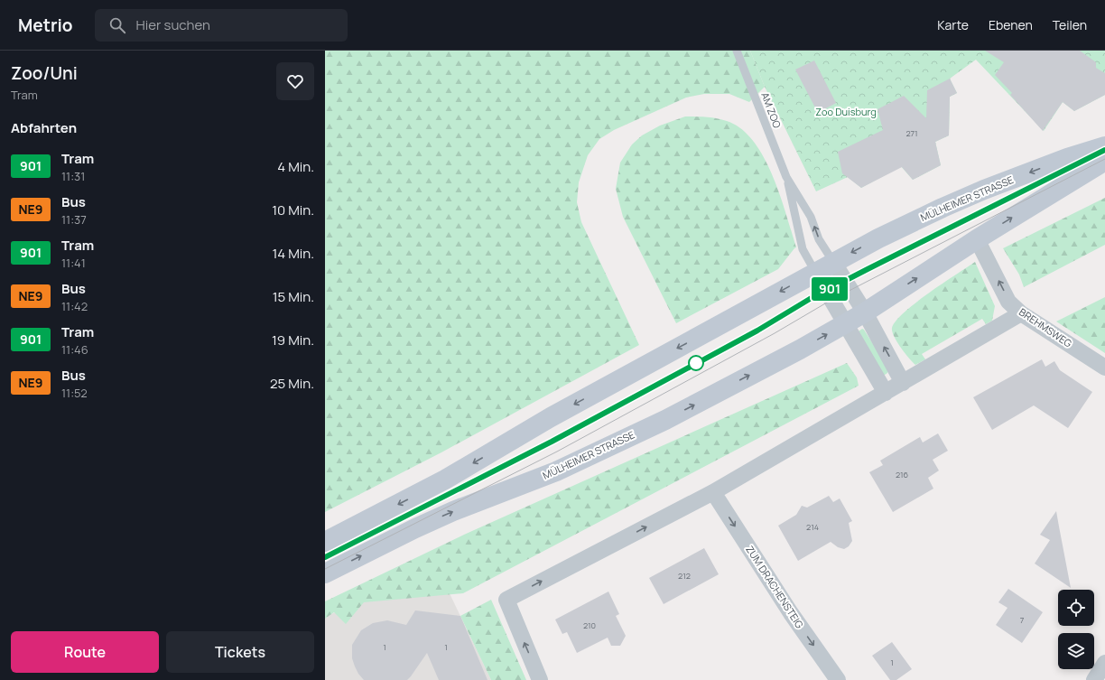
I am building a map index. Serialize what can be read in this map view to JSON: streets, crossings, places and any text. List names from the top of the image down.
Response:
{
  "streets": {
    "main road": ["MÜLHEIMER STRASSE"],
    "street": ["BREHMSWEG", "ZUM DRACHENSTEIG"],
    "lane": ["AM ZOO"]
  },
  "crossings": [
    ["AM ZOO", "MÜLHEIMER STRASSE"],
    ["MÜLHEIMER STRASSE", "BREHMSWEG"]
  ],
  "one_way": ["ZUM DRACHENSTEIG"],
  "parks": ["Zoo Duisburg"],
  "lines": ["tram line 901"],
  "house_numbers": [
    "271",
    "216",
    "214",
    "212",
    "7",
    "210",
    "1",
    "1",
    "1"
  ],
  "page": {
    "header": "Metrio",
    "search": "Hier suchen",
    "nav": ["Karte", "Ebenen", "Teilen"],
    "heading": [
      ["Zoo/Uni", "Tram"],
      "Abfahrten"
    ],
    "on_map": "901",
    "list": [
      {
        "mark": "901",
        "name": "Tram",
        "note": "11:31",
        "value": "4 Min."
      },
      {
        "mark": "NE9",
        "name": "Bus",
        "note": "11:37",
        "value": "10 Min."
      },
      {
        "mark": "901",
        "name": "Tram",
        "note": "11:41",
        "value": "14 Min."
      },
      {
        "mark": "NE9",
        "name": "Bus",
        "note": "11:42",
        "value": "15 Min."
      },
      {
        "mark": "901",
        "name": "Tram",
        "note": "11:46",
        "value": "19 Min."
      },
      {
        "mark": "NE9",
        "name": "Bus",
        "note": "11:52",
        "value": "25 Min."
      }
    ],
    "buttons": ["Route", "Tickets"]
  }
}
